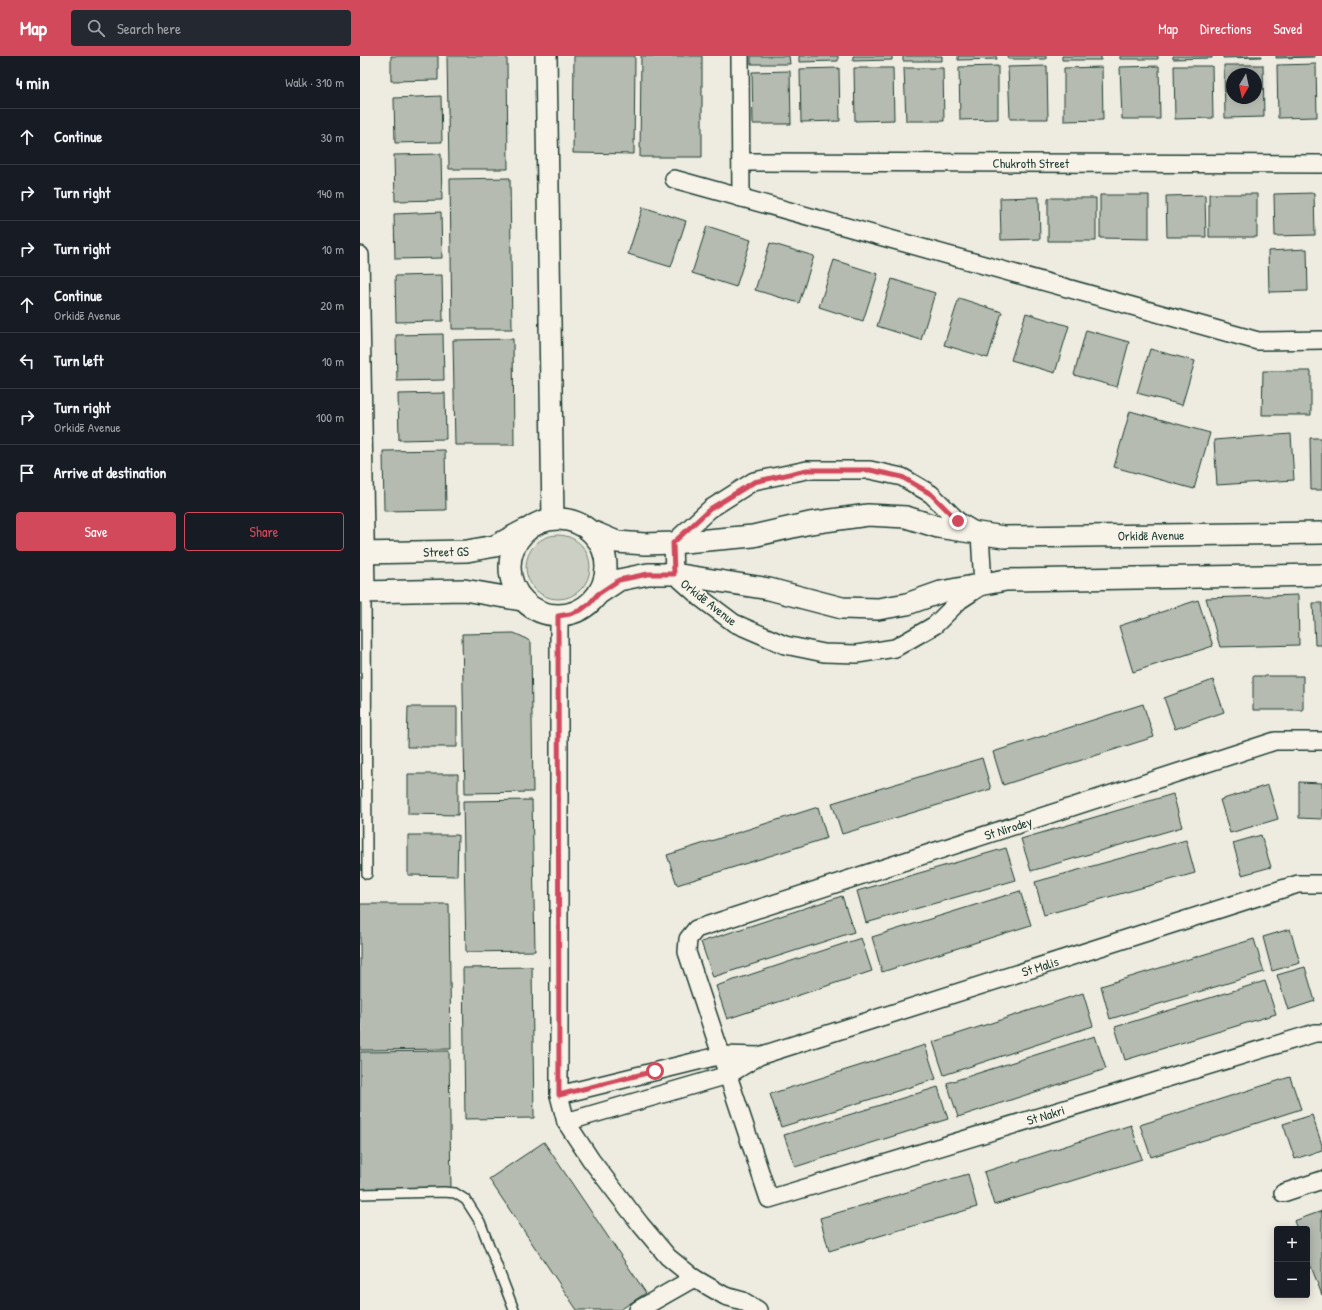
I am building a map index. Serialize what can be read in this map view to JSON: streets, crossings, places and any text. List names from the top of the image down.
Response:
{
  "streets": {
    "street": [
      "Chukroth Street",
      "Orkidē Avenue",
      "Street GS",
      "St Nirodey",
      "St Malis",
      "St Nakri"
    ]
  },
  "crossings": [
    ["Orkidē Avenue", "Street GS"]
  ],
  "north": "bottom",
  "page": {
    "header": "Map",
    "search": "Search here",
    "nav": ["Map", "Directions", "Saved"],
    "heading": ["4 min", "Walk · 310 m"],
    "list": [
      ["Continue", "30 m"],
      ["Turn right", "140 m"],
      ["Turn right", "10 m"],
      ["Continue", "Orkidē Avenue", "20 m"],
      ["Turn left", "10 m"],
      ["Turn right", "Orkidē Avenue", "100 m"],
      "Arrive at destination"
    ],
    "buttons": ["Save", "Share"],
    "map_buttons": ["+", "−"]
  }
}
